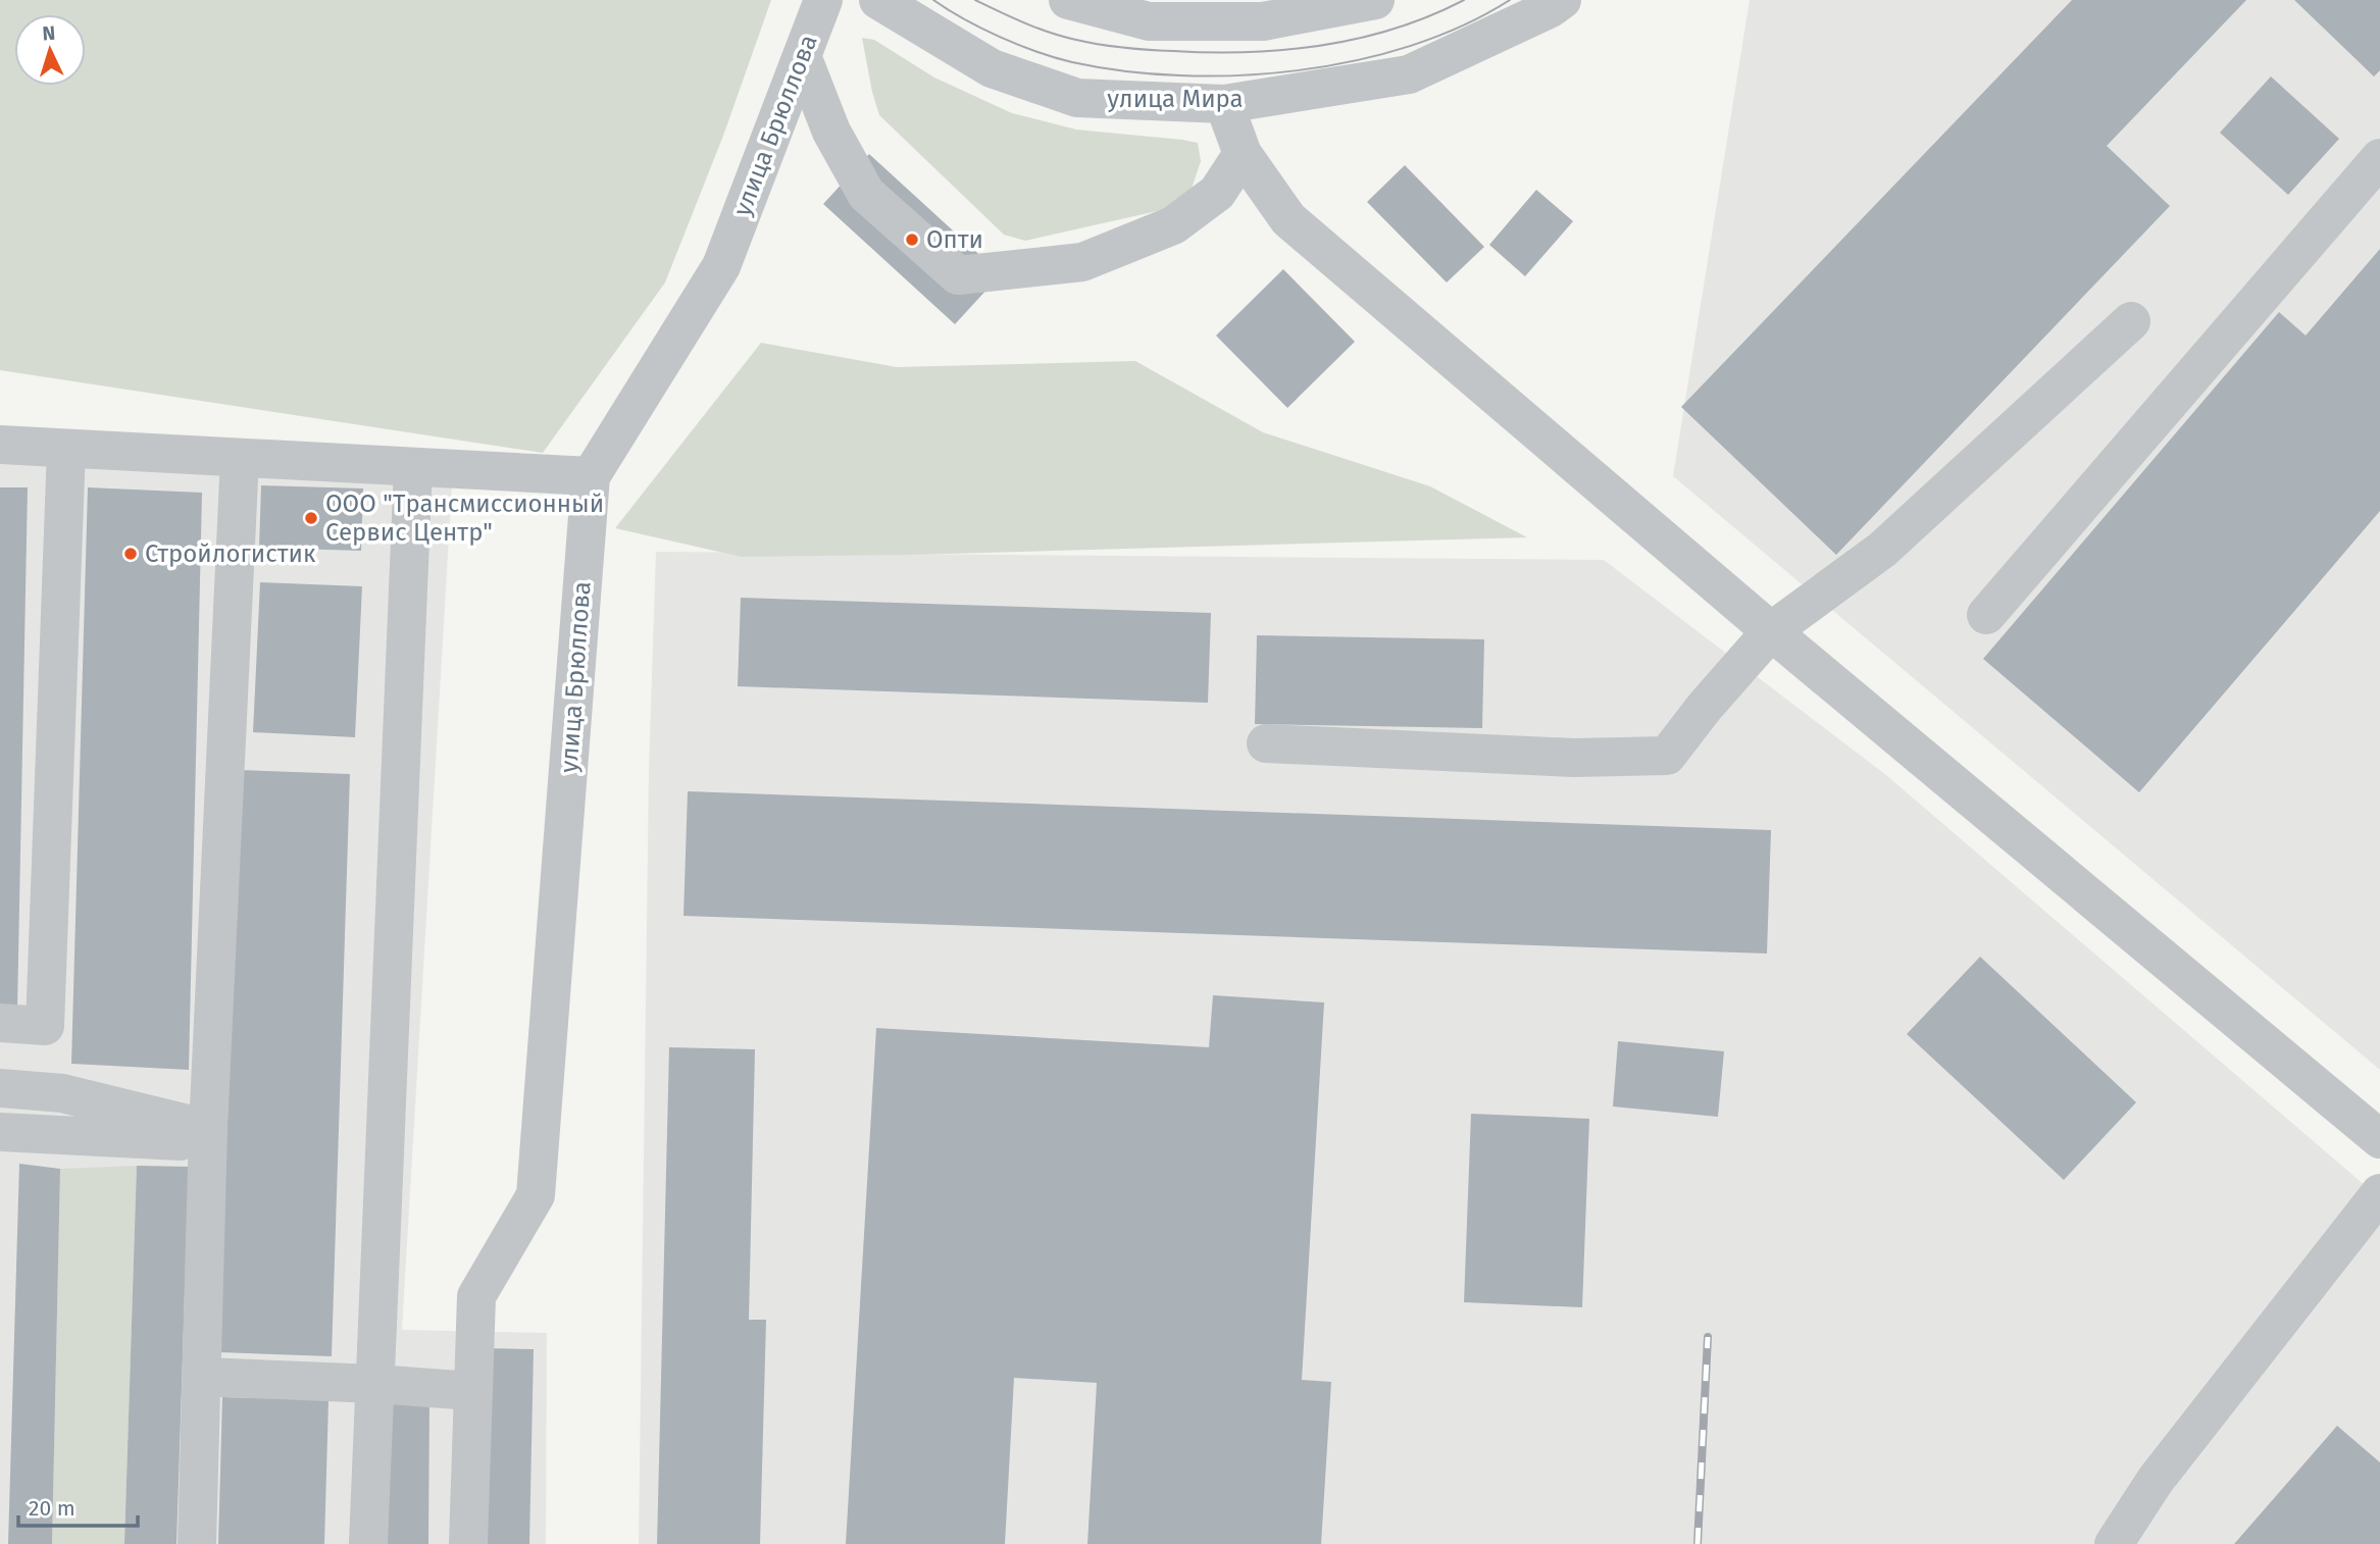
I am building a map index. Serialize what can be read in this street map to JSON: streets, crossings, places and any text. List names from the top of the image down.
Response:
{
  "streets": {
    "street": ["улица Мира", "улица Брюллова"]
  },
  "places": ["Опти", "ООО \"Трансмиссионный Сервис Центр\"", "Стройлогистик"],
  "scale_bar": "20 m",
  "north": "top"
}
